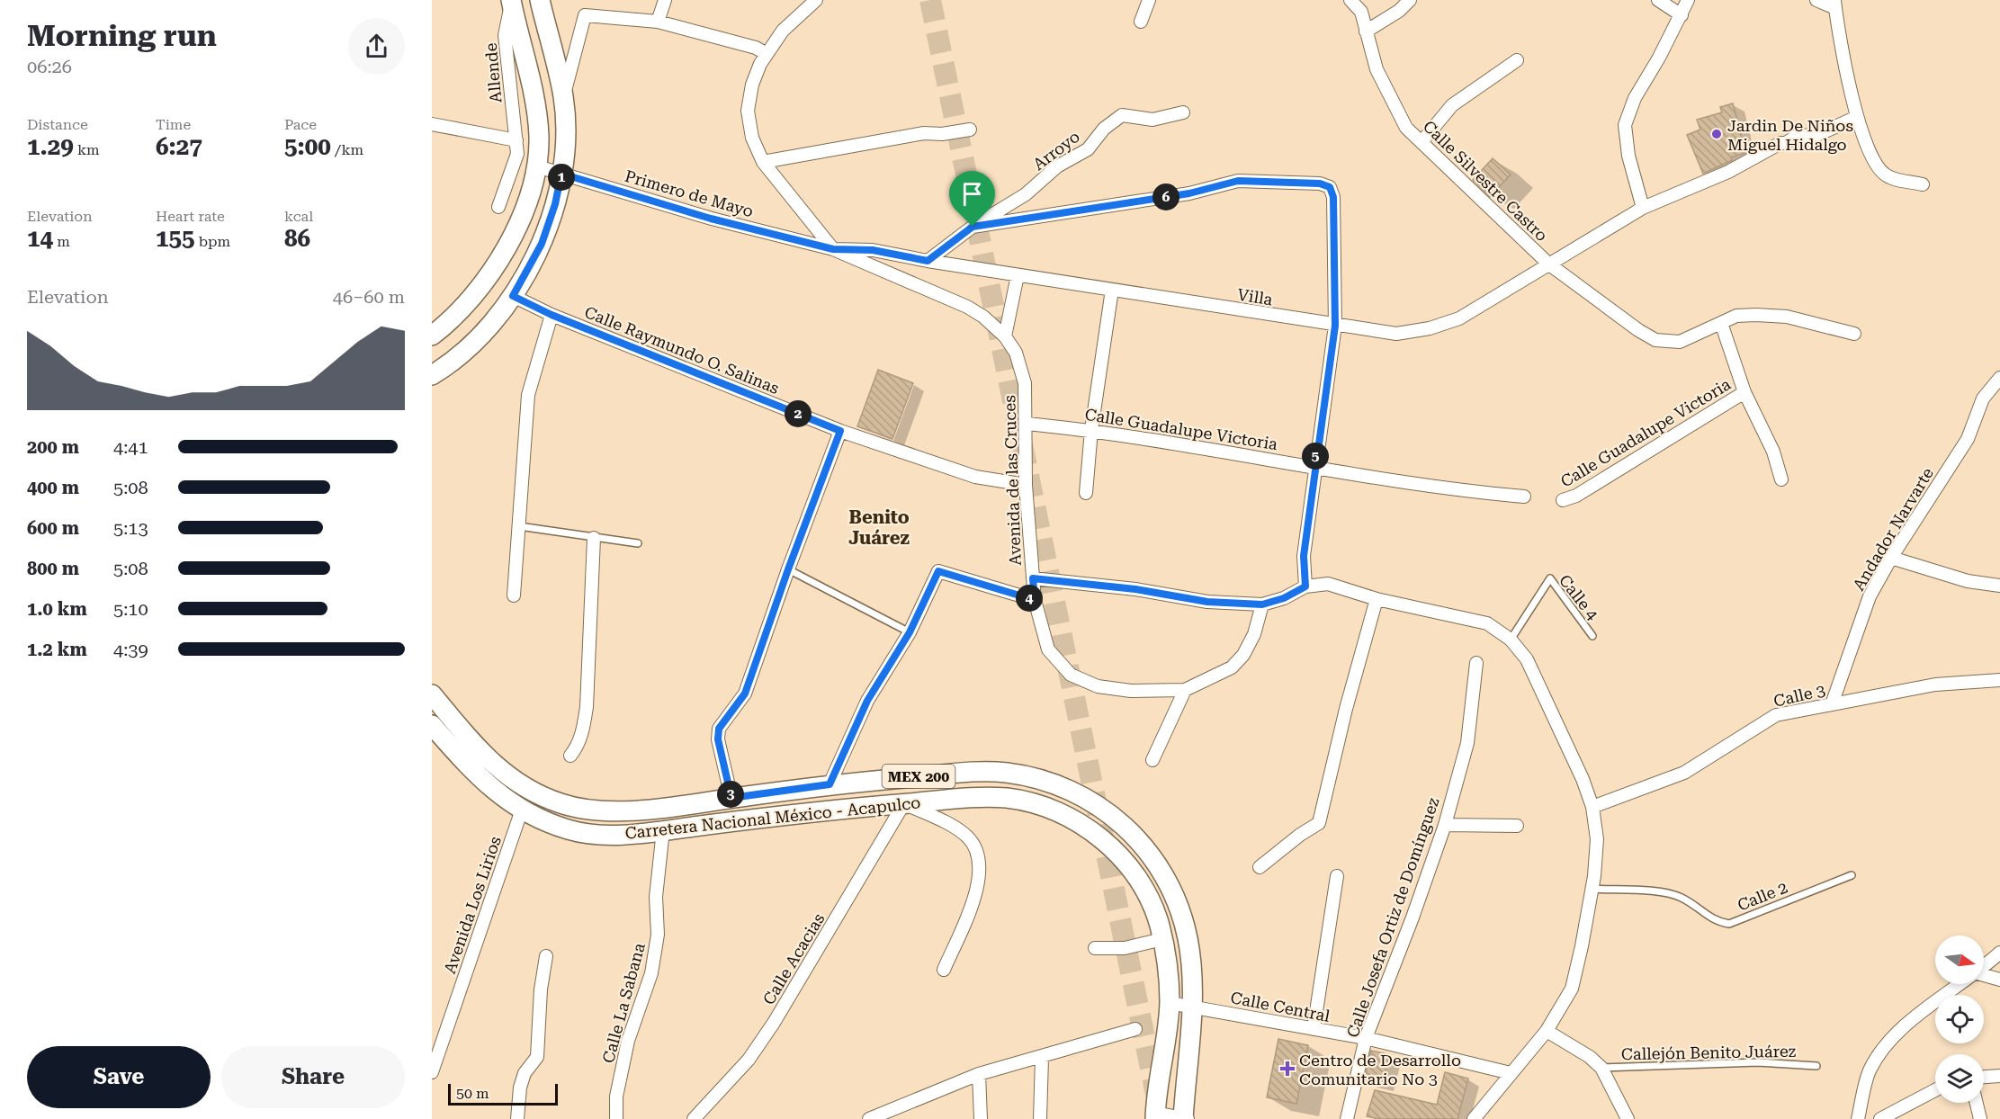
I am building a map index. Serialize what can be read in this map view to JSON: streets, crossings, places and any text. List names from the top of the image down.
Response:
{
  "streets": {
    "main road": ["MEX 200", "Carretera Nacional México - Acapulco"],
    "street": [
      "Allende",
      "Arroyo",
      "Calle Silvestre Castro",
      "Primero de Mayo",
      "Villa",
      "Calle Raymundo O. Salinas",
      "Calle Guadalupe Victoria",
      "Avenida de las Cruces",
      "Andador Narvarte",
      "Calle 3",
      "Avenida Los Lirios",
      "Calle Josefa Ortiz de Domínguez",
      "Calle Acacias",
      "Calle La Sabana",
      "Calle Central"
    ],
    "lane": ["Calle 4", "Calle 2", "Callejón Benito Juárez"]
  },
  "crossings": [
    ["Arroyo", "Villa"],
    ["Calle Silvestre Castro", "Villa"],
    ["Primero de Mayo", "Villa"],
    ["Primero de Mayo", "Avenida de las Cruces"],
    ["Villa", "Avenida de las Cruces"],
    ["Calle Raymundo O. Salinas", "Avenida de las Cruces"],
    ["Calle Guadalupe Victoria", "Avenida de las Cruces"],
    ["Avenida de las Cruces", "Calle 4"],
    ["Avenida de las Cruces", "Calle 3"],
    ["Avenida de las Cruces", "Calle 2"],
    ["Avenida de las Cruces", "Calle Central"],
    ["Andador Narvarte", "Calle 3"],
    ["Carretera Nacional México - Acapulco", "Avenida Los Lirios"],
    ["Carretera Nacional México - Acapulco", "Calle Acacias"],
    ["Carretera Nacional México - Acapulco", "Calle La Sabana"],
    ["Carretera Nacional México - Acapulco", "Calle Central"],
    ["Calle Josefa Ortiz de Domínguez", "Calle Central"]
  ],
  "districts": ["Benito Juárez"],
  "places": {
    "other": ["Jardin De Niños Miguel Hidalgo"],
    "health": ["Centro de Desarrollo Comunitario No 3"]
  },
  "scale_bar": "50 m",
  "north": "right",
  "page": {
    "heading": ["Morning run", "06:26"],
    "stats": [
      ["Distance", "1.29 km"],
      ["Time", "6:27"],
      ["Pace", "5:00 /km"],
      ["Elevation", "14 m"],
      ["Heart rate", "155 bpm"],
      ["kcal", "86"]
    ],
    "pins": [
      "1",
      "6",
      "2",
      "5",
      "4",
      "3"
    ],
    "chart": ["Elevation", "46–60 m"],
    "list": [
      {
        "name": "200 m",
        "note": "4:41"
      },
      {
        "name": "400 m",
        "note": "5:08"
      },
      {
        "name": "600 m",
        "note": "5:13"
      },
      {
        "name": "800 m",
        "note": "5:08"
      },
      {
        "name": "1.0 km",
        "note": "5:10"
      },
      {
        "name": "1.2 km",
        "note": "4:39"
      }
    ],
    "buttons": ["Save", "Share"],
    "scale": "50 m"
  }
}
